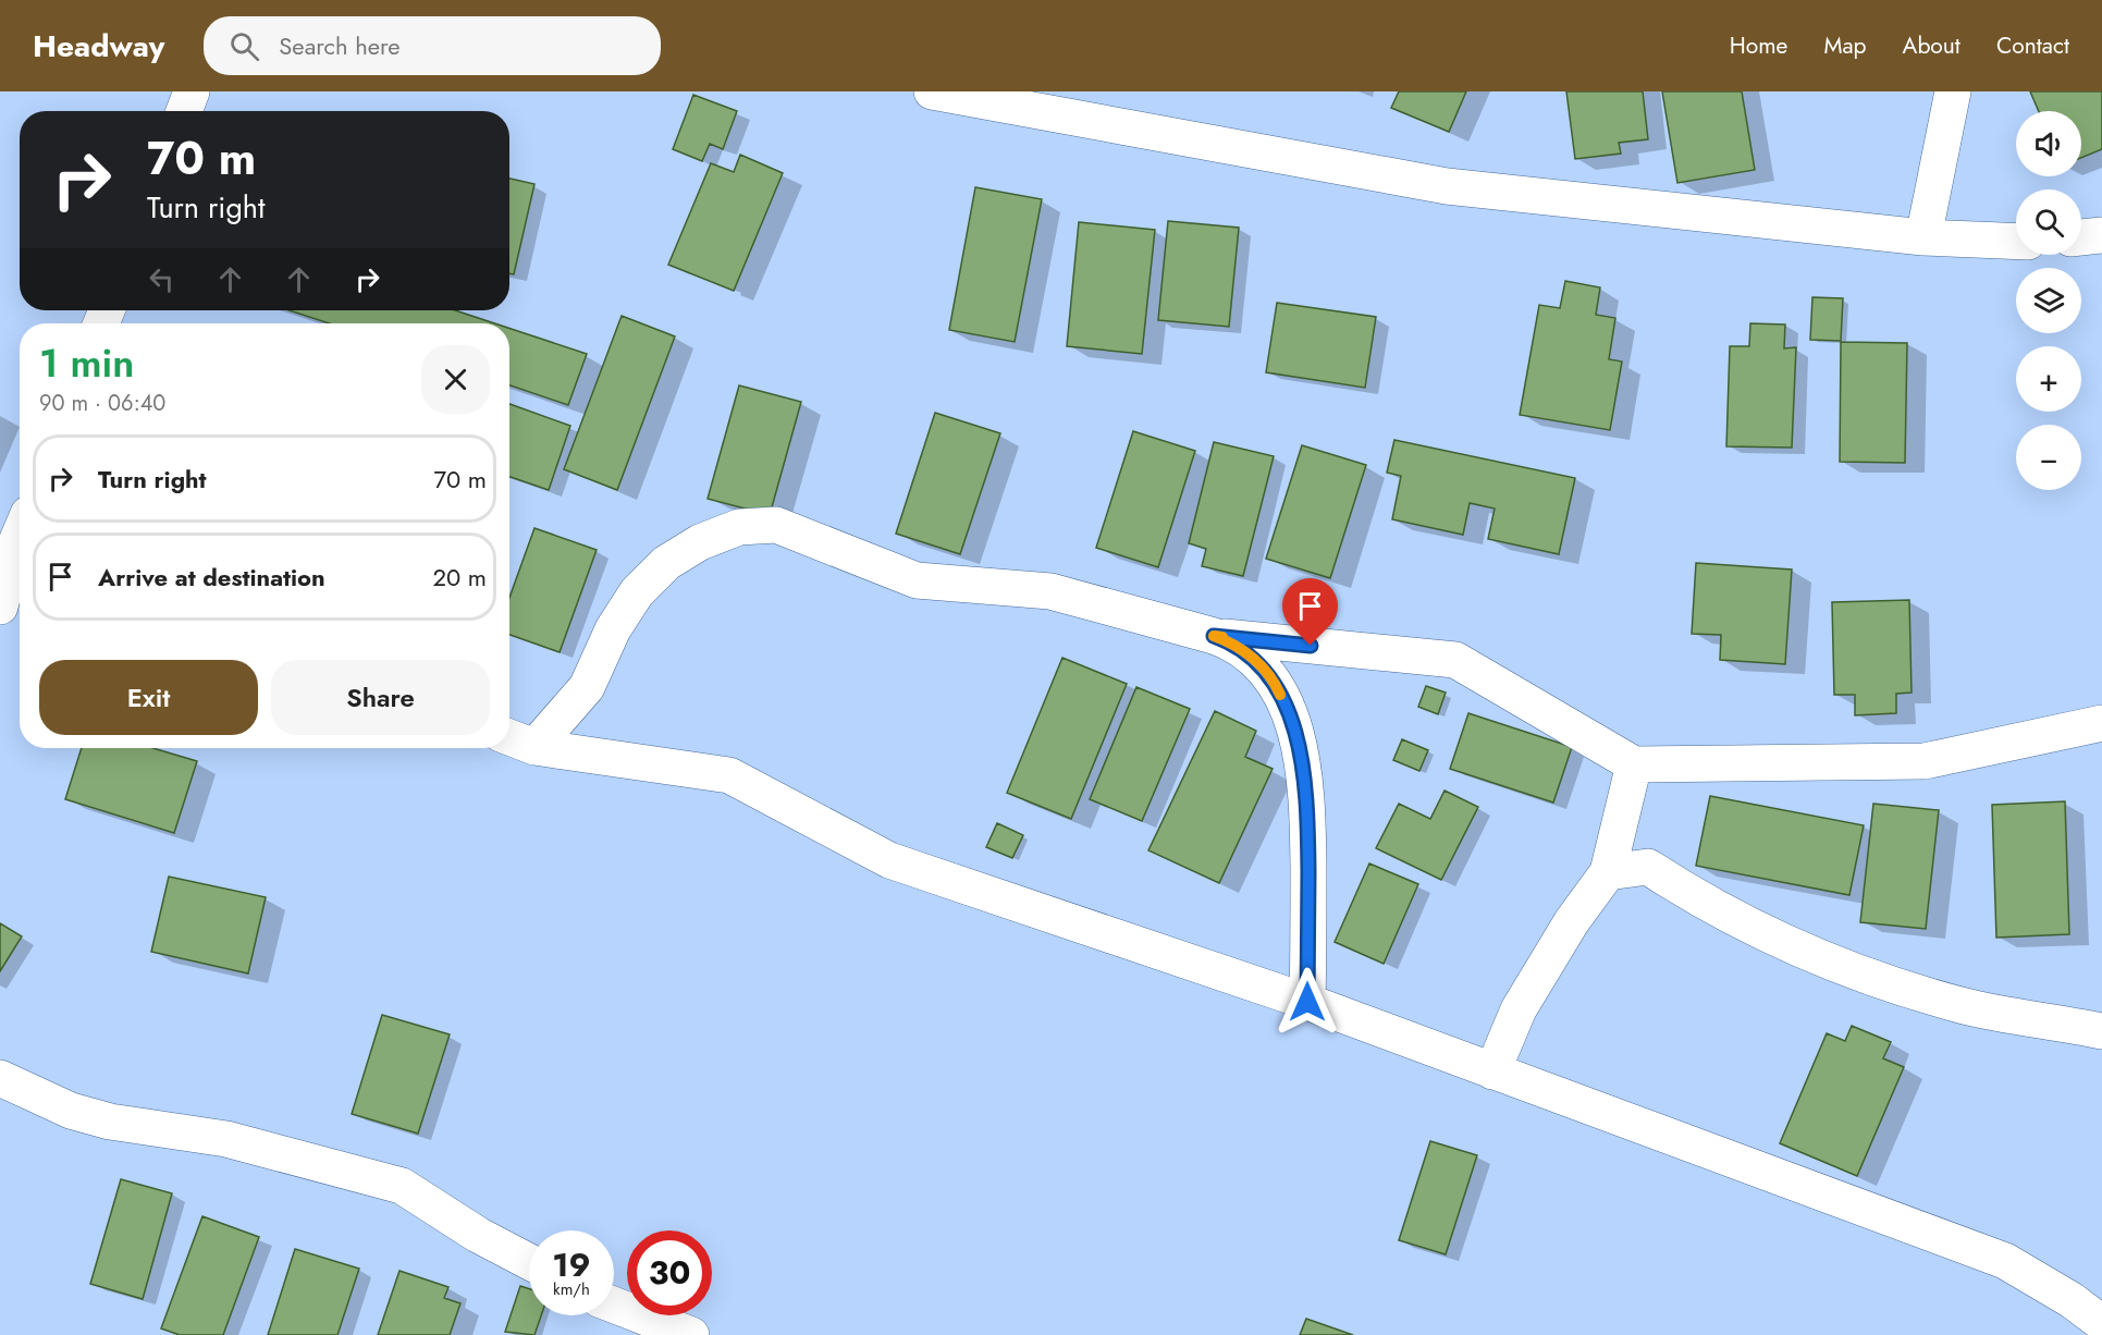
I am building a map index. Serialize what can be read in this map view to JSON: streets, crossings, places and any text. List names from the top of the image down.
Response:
{
  "page": {
    "header": "Headway",
    "search": "Search here",
    "nav": [
      "Home",
      "Map",
      "About",
      "Contact"
    ],
    "map_buttons": ["+", "−"],
    "turn": ["70 m", "Turn right"],
    "heading": ["1 min", "90 m · 06:40"],
    "list": [
      {
        "name": "Turn right",
        "value": "70 m"
      },
      {
        "name": "Arrive at destination",
        "value": "20 m"
      }
    ],
    "buttons": ["Exit", "Share"],
    "speed": "19 km/h",
    "limit": "30"
  }
}
